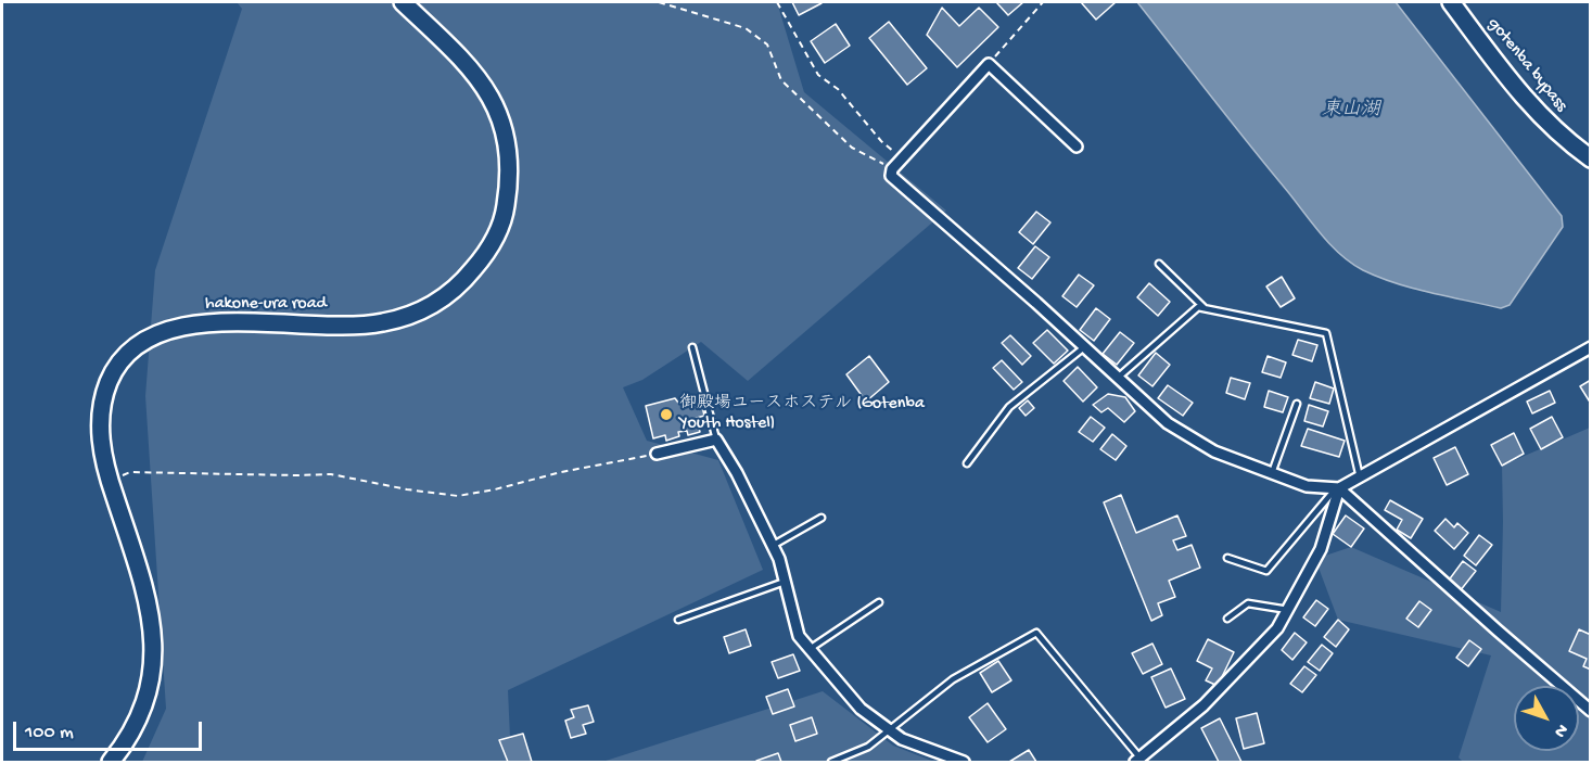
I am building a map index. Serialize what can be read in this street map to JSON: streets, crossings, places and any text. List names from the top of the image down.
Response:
{
  "streets": {
    "highway": ["gotenba bypass", "hakone-ura road"]
  },
  "water": ["東山湖"],
  "places": ["御殿場ユースホステル (Gotenba Youth Hostel)"],
  "scale_bar": "100 m",
  "north": "bottom right"
}
